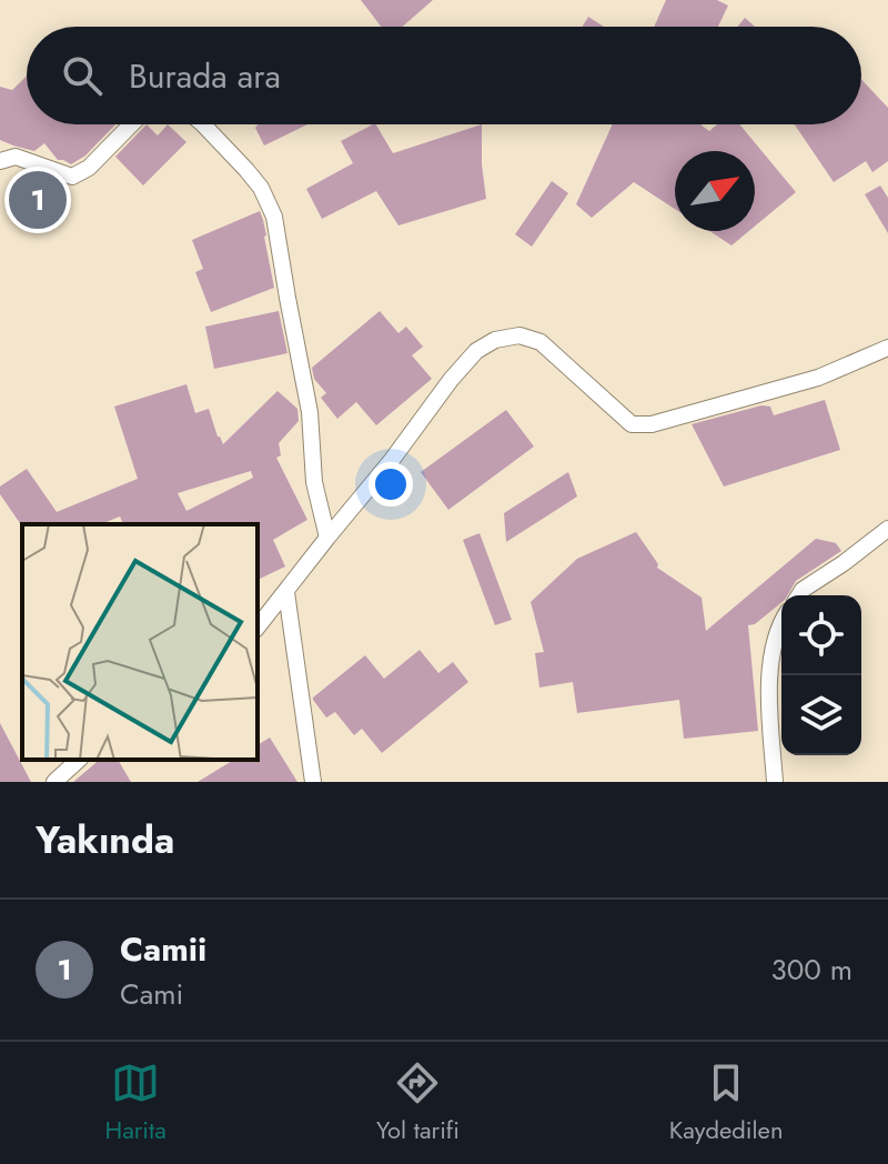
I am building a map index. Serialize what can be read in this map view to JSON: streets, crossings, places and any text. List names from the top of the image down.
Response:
{
  "north": "top right",
  "page": {
    "search": "Burada ara",
    "pins": "1",
    "heading": "Yakında",
    "list": [
      {
        "mark": "1",
        "name": "Camii",
        "note": "Cami",
        "value": "300 m"
      }
    ],
    "nav": ["Harita", "Yol tarifi", "Kaydedilen"]
  }
}
